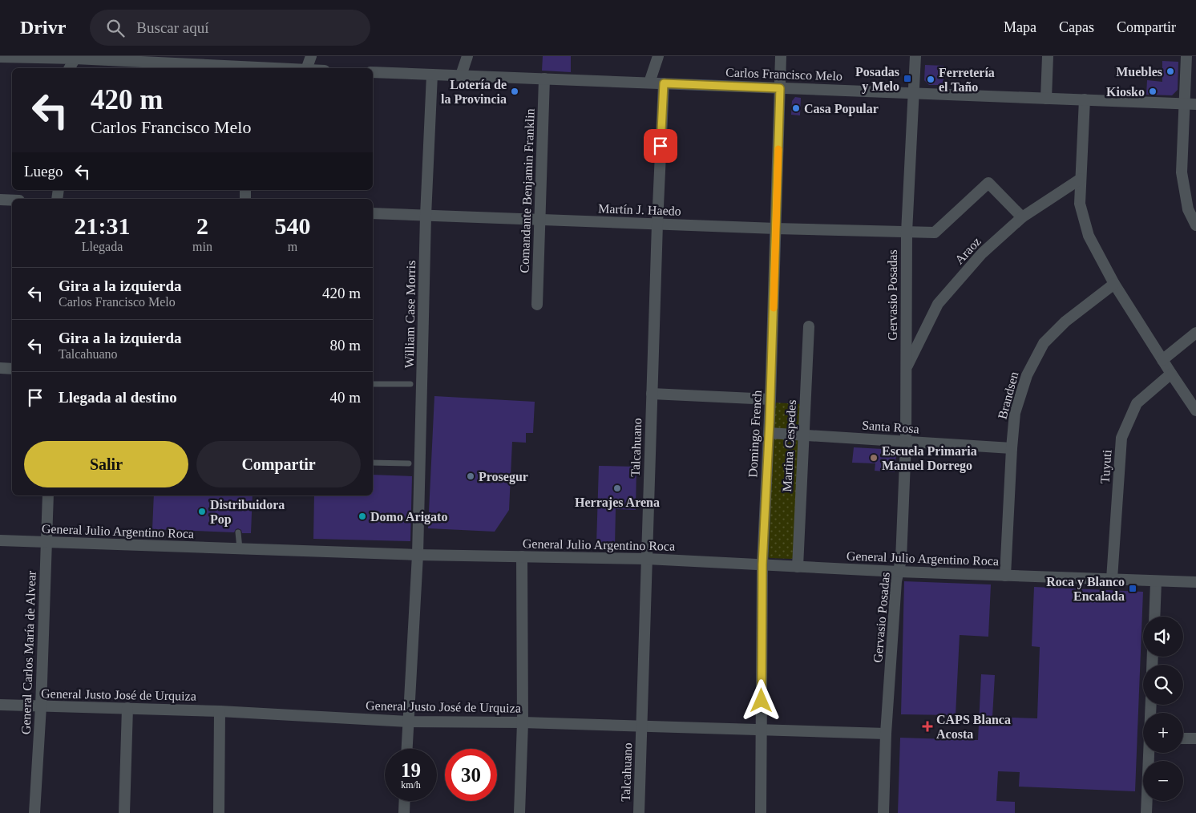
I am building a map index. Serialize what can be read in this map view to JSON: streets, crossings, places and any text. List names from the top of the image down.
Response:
{
  "streets": {
    "street": [
      "Carlos Francisco Melo",
      "Comandante Benjamin Franklin",
      "Martín J. Haedo",
      "Araoz",
      "Gervasio Posadas",
      "William Case Morris",
      "Brandsen",
      "Santa Rosa",
      "Domingo French",
      "Martina Cespedes",
      "Talcahuano",
      "Tuyuti",
      "General Julio Argentino Roca",
      "General Carlos María de Alvear",
      "General Justo José de Urquiza"
    ]
  },
  "crossings": [
    ["Carlos Francisco Melo", "Comandante Benjamin Franklin"],
    ["Carlos Francisco Melo", "Gervasio Posadas"],
    ["Carlos Francisco Melo", "William Case Morris"],
    ["Carlos Francisco Melo", "Domingo French"],
    ["Carlos Francisco Melo", "Talcahuano"],
    ["Comandante Benjamin Franklin", "Martín J. Haedo"],
    ["Martín J. Haedo", "Gervasio Posadas"],
    ["Martín J. Haedo", "William Case Morris"],
    ["Martín J. Haedo", "Domingo French"],
    ["Martín J. Haedo", "Talcahuano"],
    ["Araoz", "Gervasio Posadas"],
    ["Gervasio Posadas", "Santa Rosa"],
    ["Gervasio Posadas", "General Julio Argentino Roca"],
    ["Gervasio Posadas", "General Justo José de Urquiza"],
    ["William Case Morris", "General Julio Argentino Roca"],
    ["William Case Morris", "General Justo José de Urquiza"],
    ["Brandsen", "Santa Rosa"],
    ["Brandsen", "General Julio Argentino Roca"],
    ["Santa Rosa", "Domingo French"],
    ["Santa Rosa", "Martina Cespedes"],
    ["Domingo French", "General Julio Argentino Roca"],
    ["Domingo French", "General Justo José de Urquiza"],
    ["Martina Cespedes", "General Julio Argentino Roca"],
    ["Talcahuano", "General Julio Argentino Roca"],
    ["Talcahuano", "General Justo José de Urquiza"],
    ["Tuyuti", "General Julio Argentino Roca"],
    ["General Julio Argentino Roca", "General Carlos María de Alvear"],
    ["General Carlos María de Alvear", "General Justo José de Urquiza"]
  ],
  "places": {
    "other": [
      "Muebles",
      "Ferretería el Taño",
      "Lotería de la Provincia",
      "Kiosko",
      "Casa Popular",
      "Escuela Primaria Manuel Dorrego",
      "Prosegur",
      "Herrajes Arena",
      "Distribuidora Pop",
      "Domo Arigato"
    ],
    "transit": ["Posadas y Melo", "Roca y Blanco Encalada"],
    "health": ["CAPS Blanca Acosta"]
  },
  "page": {
    "header": "Drivr",
    "search": "Buscar aquí",
    "nav": ["Mapa", "Capas", "Compartir"],
    "turn": ["420 m", "Carlos Francisco Melo"],
    "then": "Luego",
    "eta": [
      "21:31",
      "Llegada",
      "2",
      "min",
      "540",
      "m"
    ],
    "list": [
      {
        "name": "Gira a la izquierda",
        "note": "Carlos Francisco Melo",
        "value": "420 m"
      },
      {
        "name": "Gira a la izquierda",
        "note": "Talcahuano",
        "value": "80 m"
      },
      {
        "name": "Llegada al destino",
        "value": "40 m"
      }
    ],
    "buttons": ["Salir", "Compartir"],
    "map_buttons": ["+", "−"],
    "speed": "19 km/h",
    "limit": "30"
  }
}
